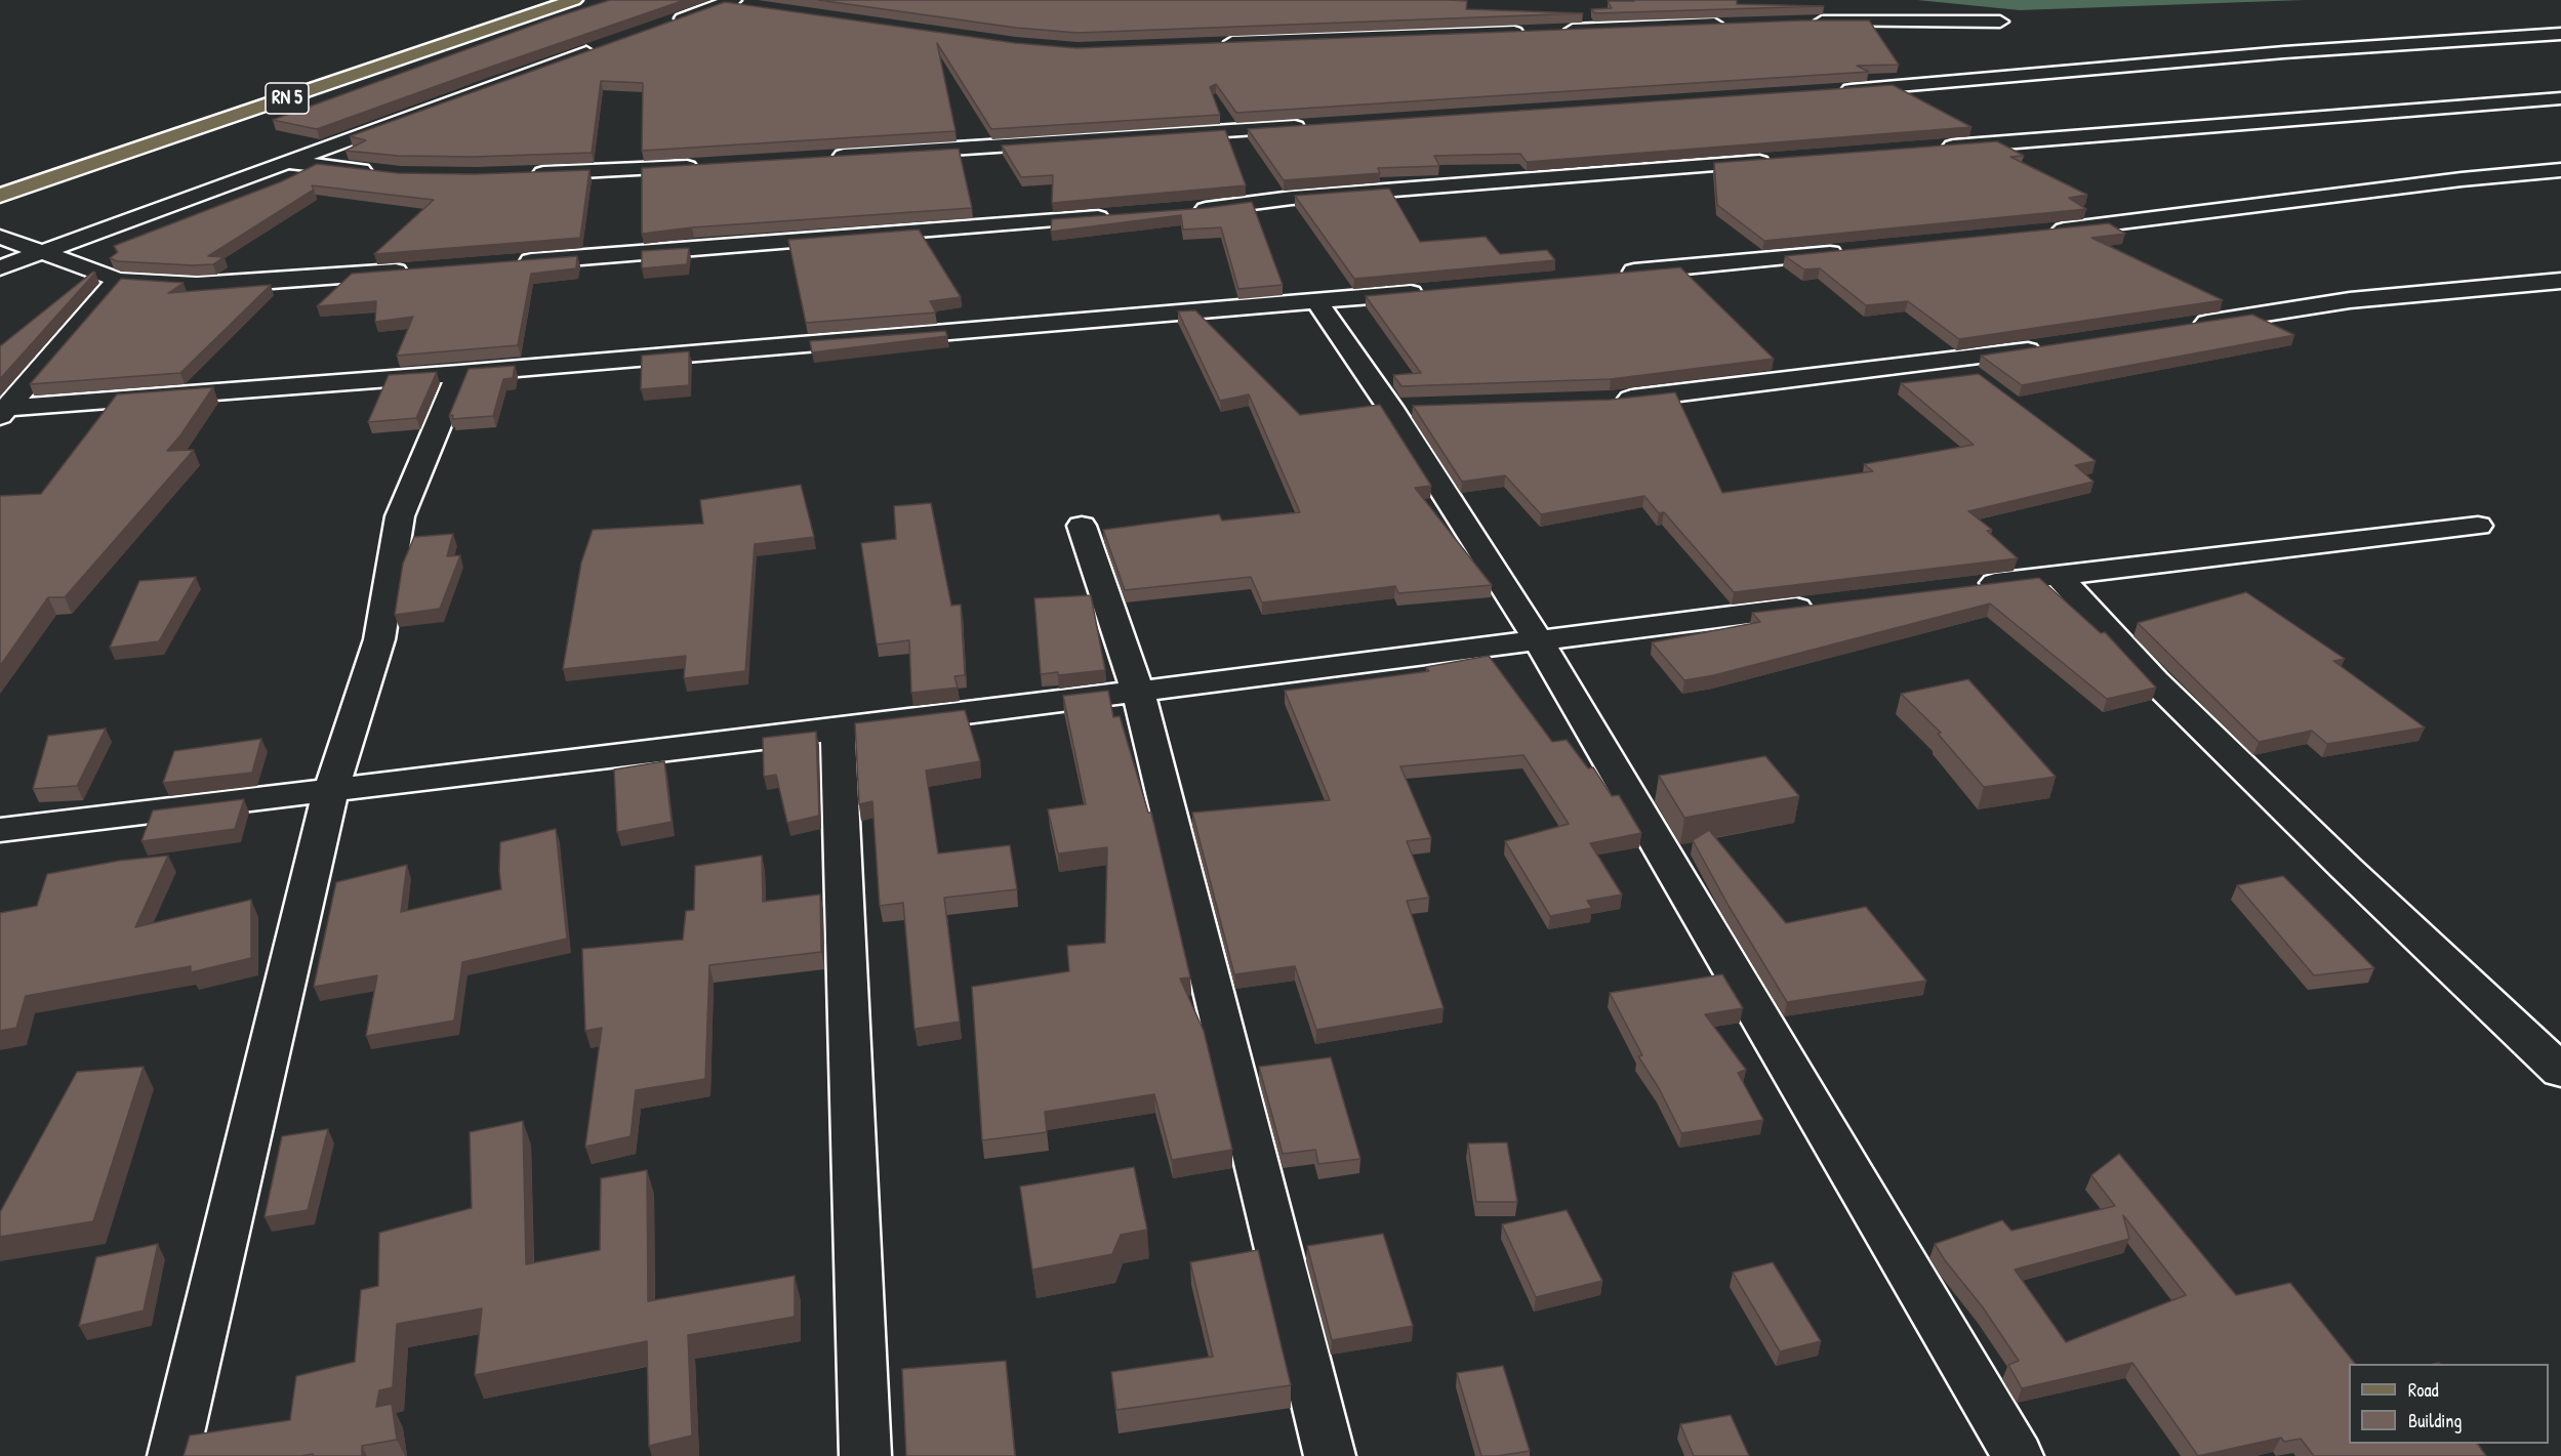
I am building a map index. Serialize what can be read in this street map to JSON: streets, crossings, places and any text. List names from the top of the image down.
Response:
{
  "streets": {
    "main road": ["RN 5"]
  },
  "legend": ["Road", "Building"]
}
